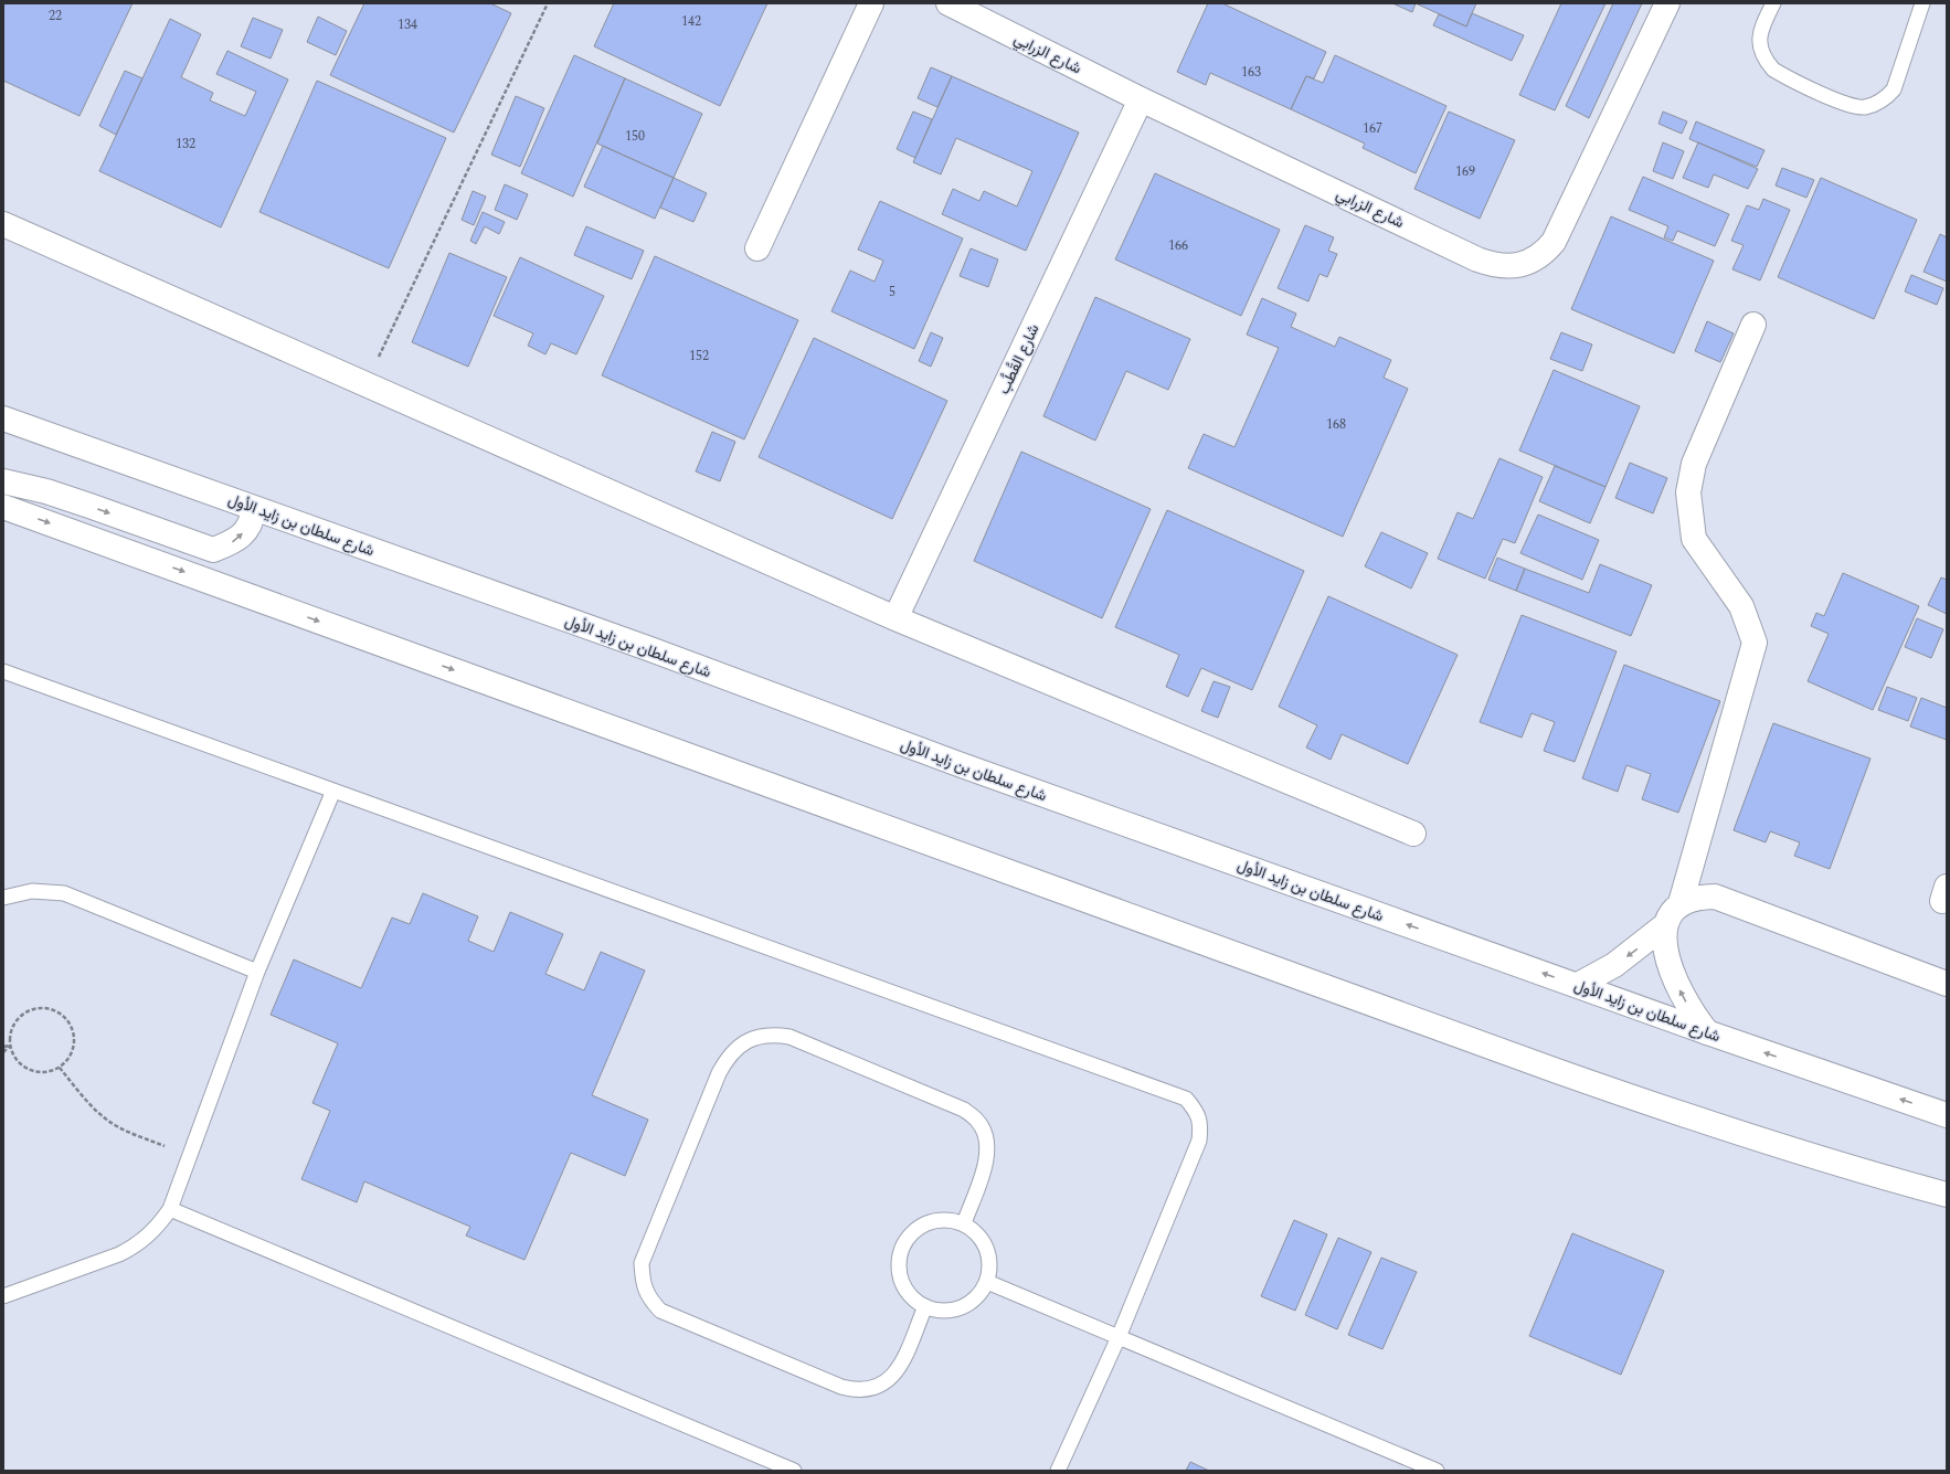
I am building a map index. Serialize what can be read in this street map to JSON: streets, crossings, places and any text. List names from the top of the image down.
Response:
{
  "streets": {
    "street": ["شارع الزرابي", "شارع القُطُب", "شارع سلطان بن زايد الأول"]
  },
  "crossings": [
    ["شارع الزرابي", "شارع القُطُب"]
  ],
  "house_numbers": [
    "22",
    "142",
    "134",
    "163",
    "167",
    "150",
    "132",
    "169",
    "166",
    "5",
    "152",
    "168"
  ]
}
